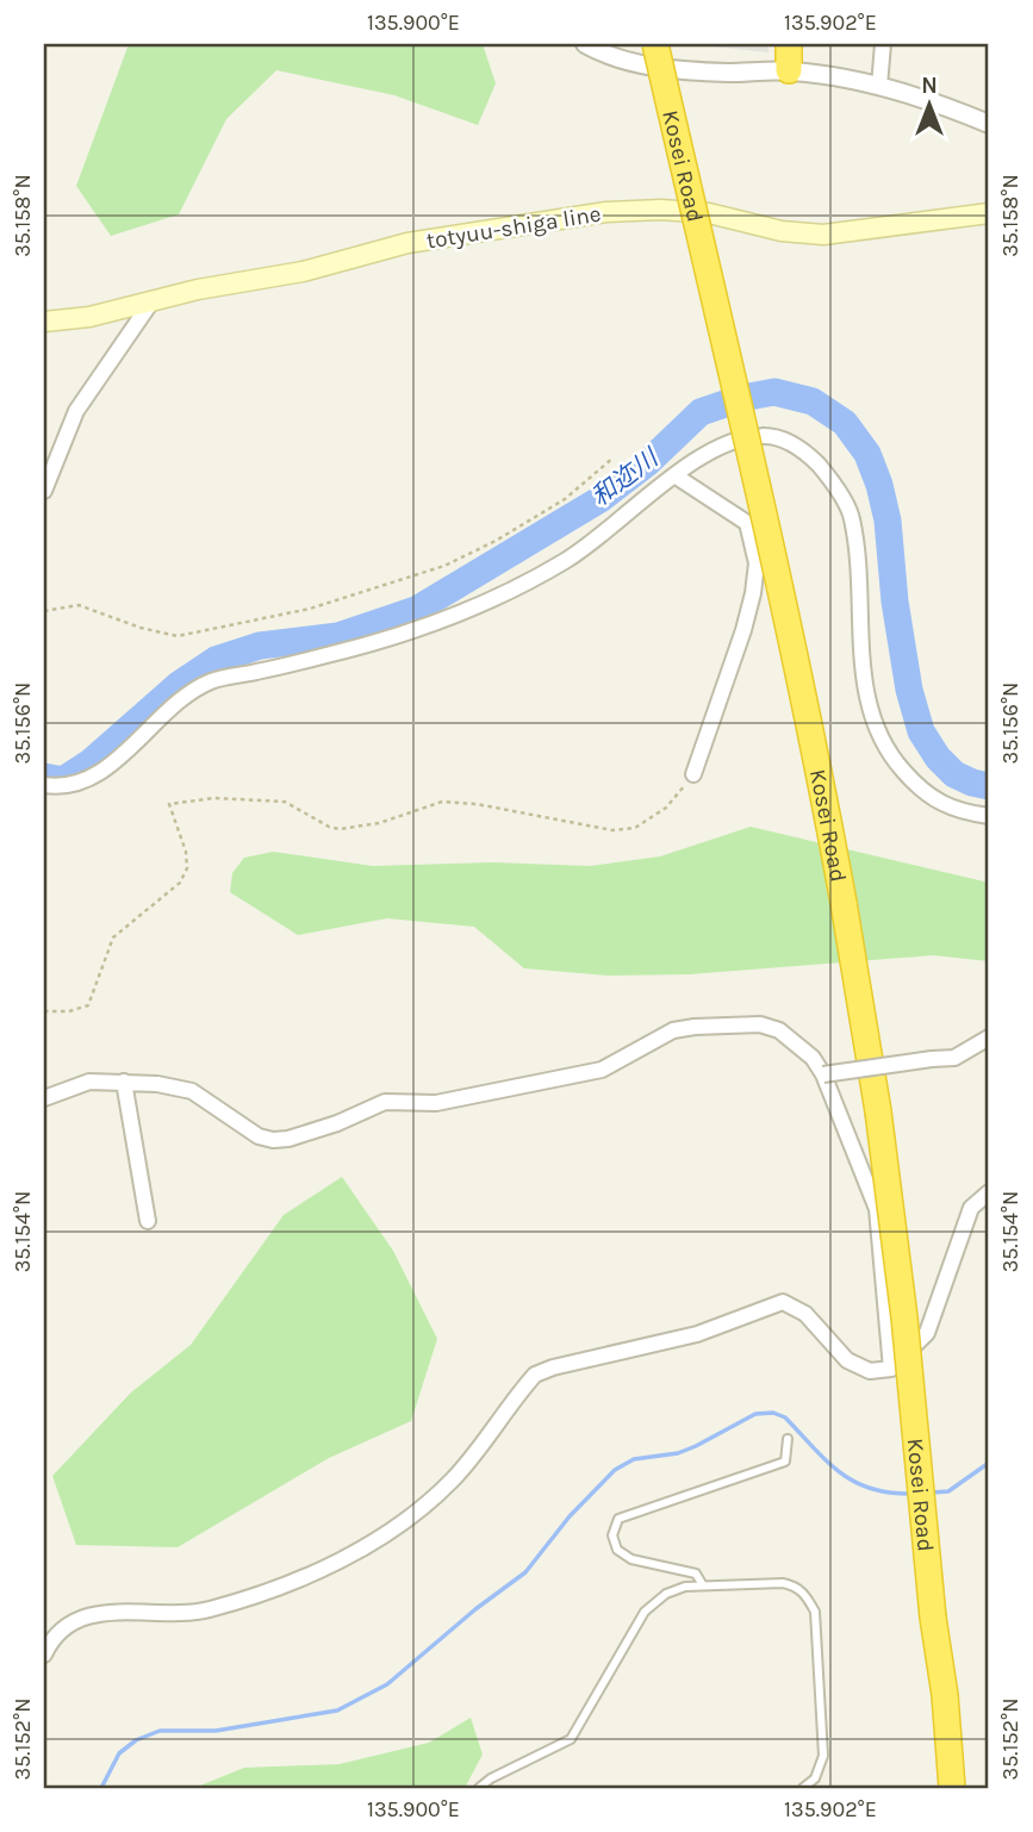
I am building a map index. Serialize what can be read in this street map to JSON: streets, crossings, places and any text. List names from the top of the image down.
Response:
{
  "streets": {
    "highway": ["Kosei Road"],
    "main road": ["totyuu-shiga line"]
  },
  "water": ["和迩川"],
  "north": "top",
  "coordinates": [
    "135.900°E",
    "135.902°E",
    "35.158°N",
    "35.156°N",
    "35.154°N",
    "35.152°N"
  ]
}
